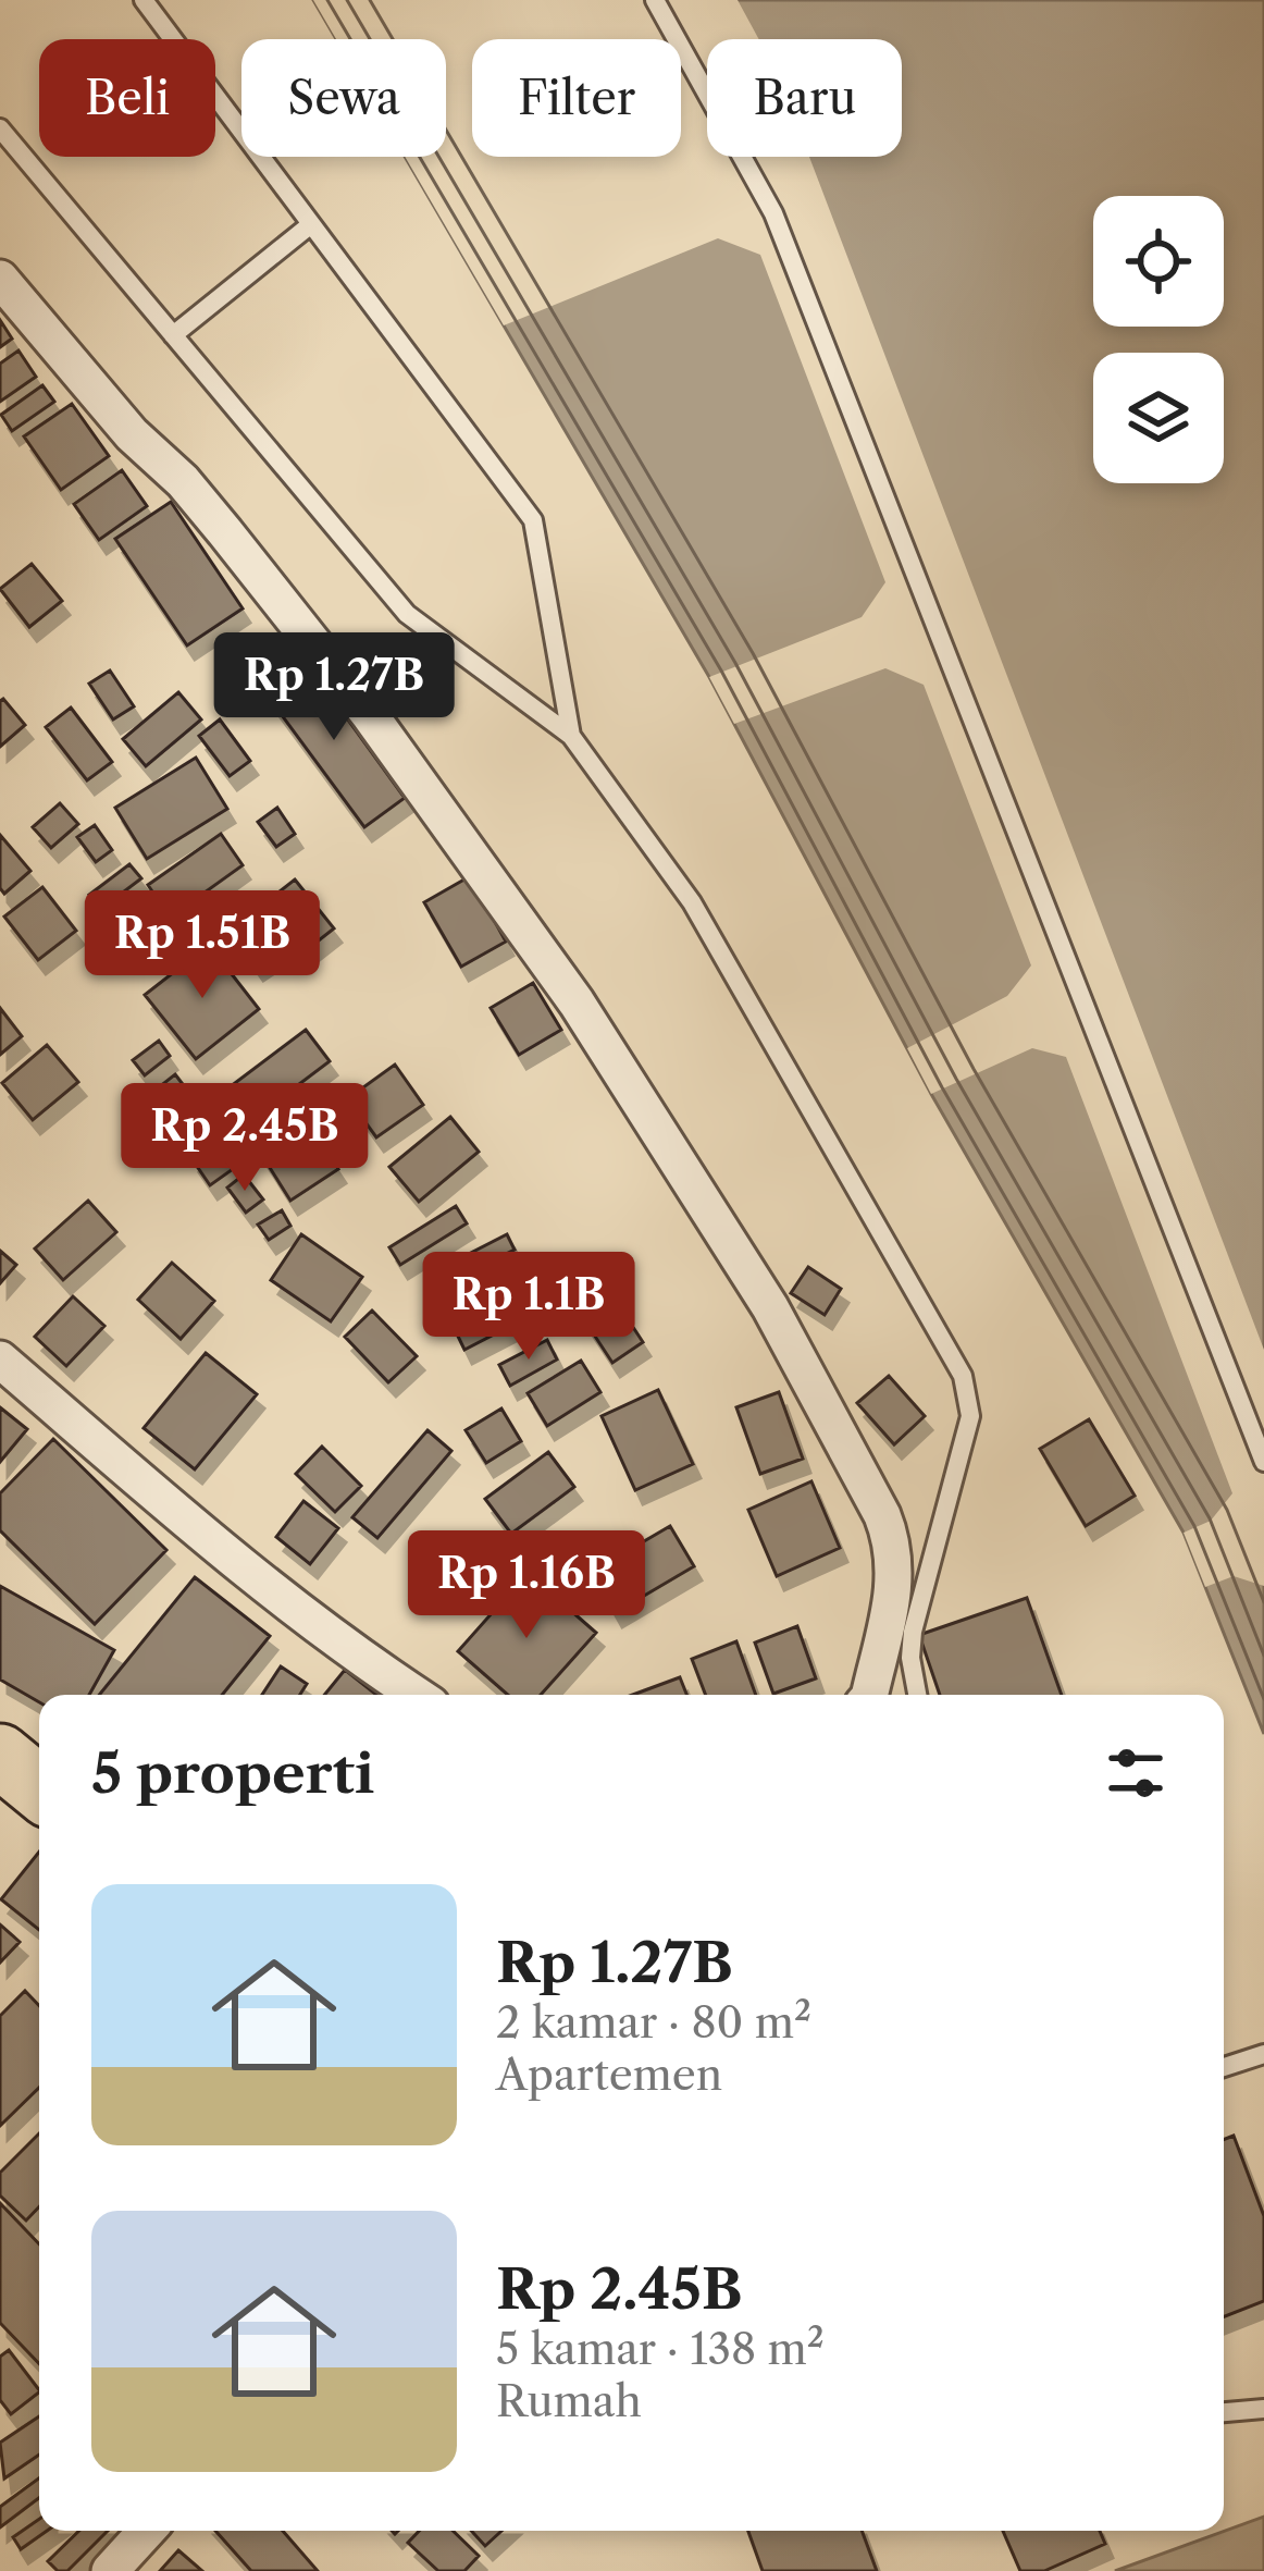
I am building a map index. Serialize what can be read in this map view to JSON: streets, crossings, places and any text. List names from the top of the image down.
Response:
{
  "page": {
    "chip": [
      "Beli",
      "Sewa",
      "Filter",
      "Baru"
    ],
    "price": [
      "Rp 1.27B",
      "Rp 1.51B",
      "Rp 2.45B",
      "Rp 1.1B",
      "Rp 1.16B"
    ],
    "heading": "5 properti",
    "list": [
      {
        "name": "Rp 1.27B",
        "note": "2 kamar · 80 m² · Apartemen"
      },
      {
        "name": "Rp 2.45B",
        "note": "5 kamar · 138 m² · Rumah"
      }
    ]
  }
}
